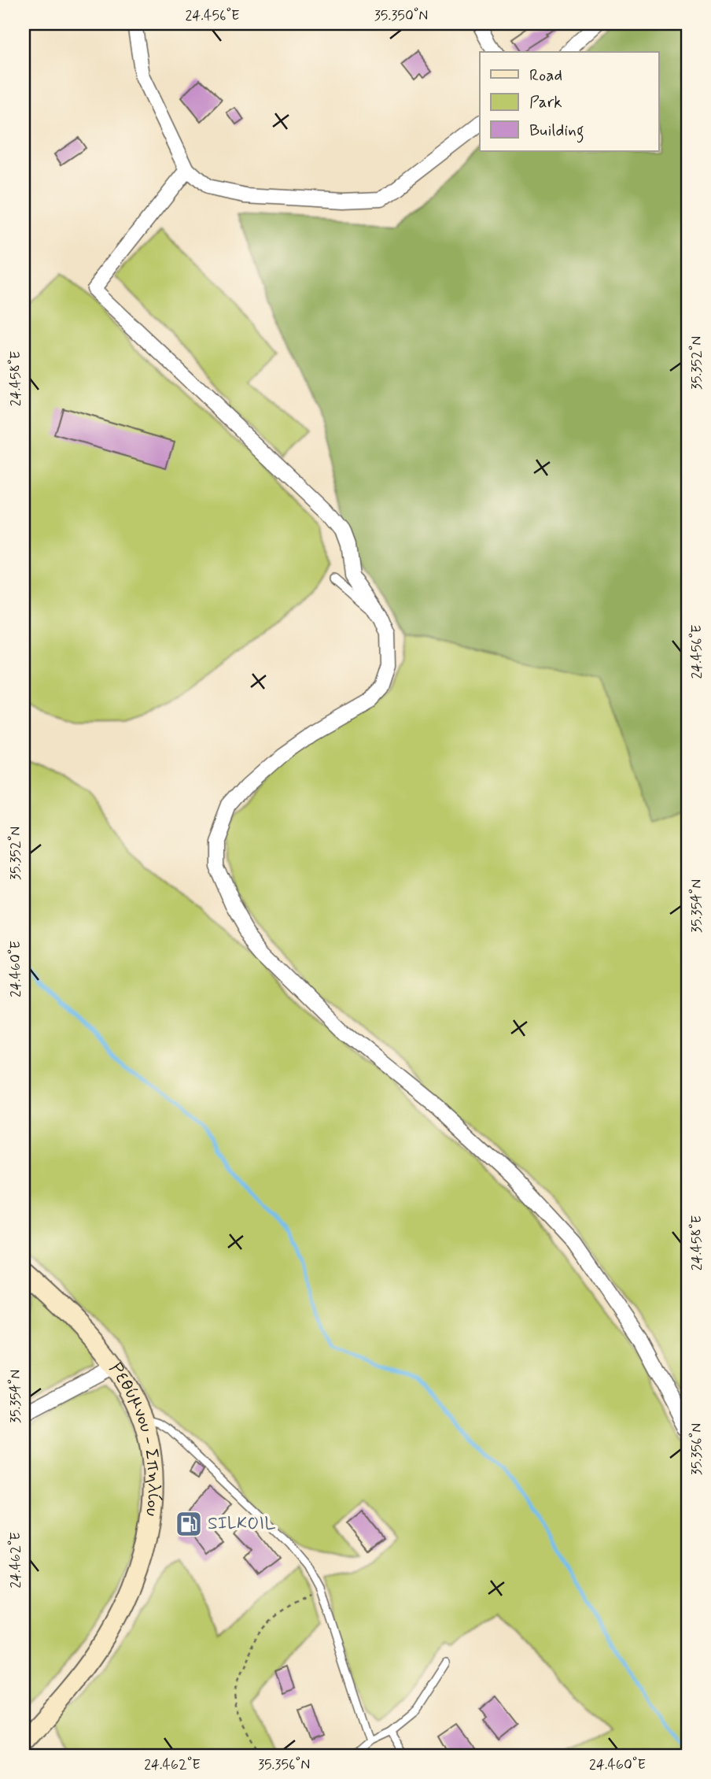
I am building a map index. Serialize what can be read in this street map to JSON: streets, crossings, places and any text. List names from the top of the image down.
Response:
{
  "streets": {
    "main road": ["Ρεθύμνου - Σπηλίου"]
  },
  "places": {
    "fuel station": ["SILKOIL"]
  },
  "legend": ["Road", "Park", "Building"],
  "coordinates": [
    "24.456°E",
    "35.350°N",
    "35.352°N",
    "24.458°E",
    "35.354°N",
    "24.460°E",
    "35.356°N",
    "24.462°E"
  ]
}
